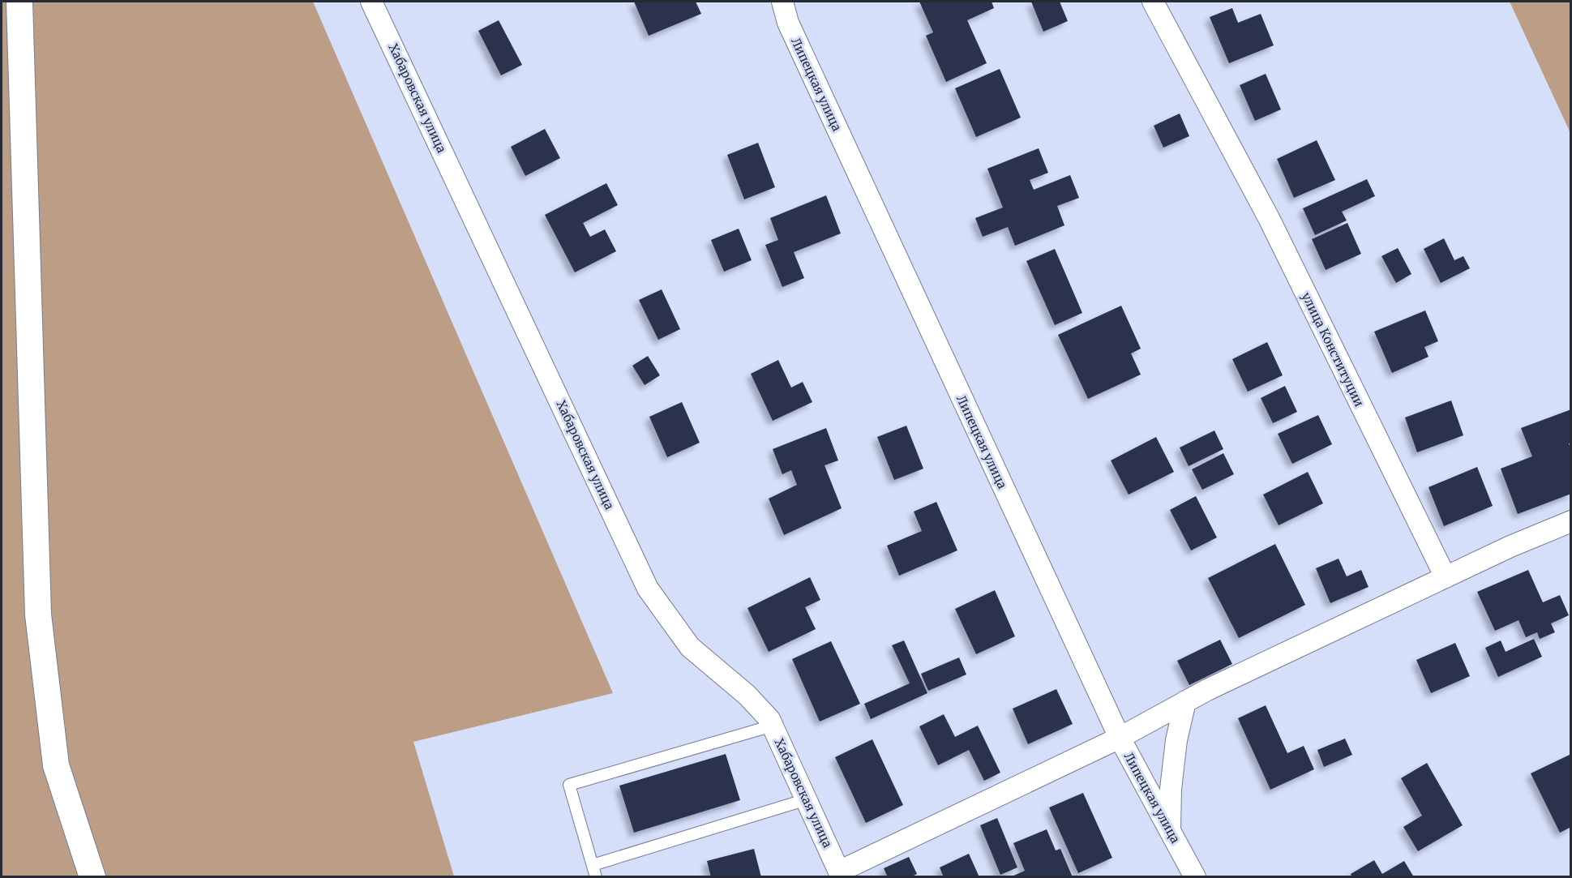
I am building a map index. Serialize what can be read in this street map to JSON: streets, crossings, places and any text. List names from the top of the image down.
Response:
{
  "streets": {
    "street": ["Липецкая улица", "Хабаровская улица", "улица Конституции"]
  }
}
